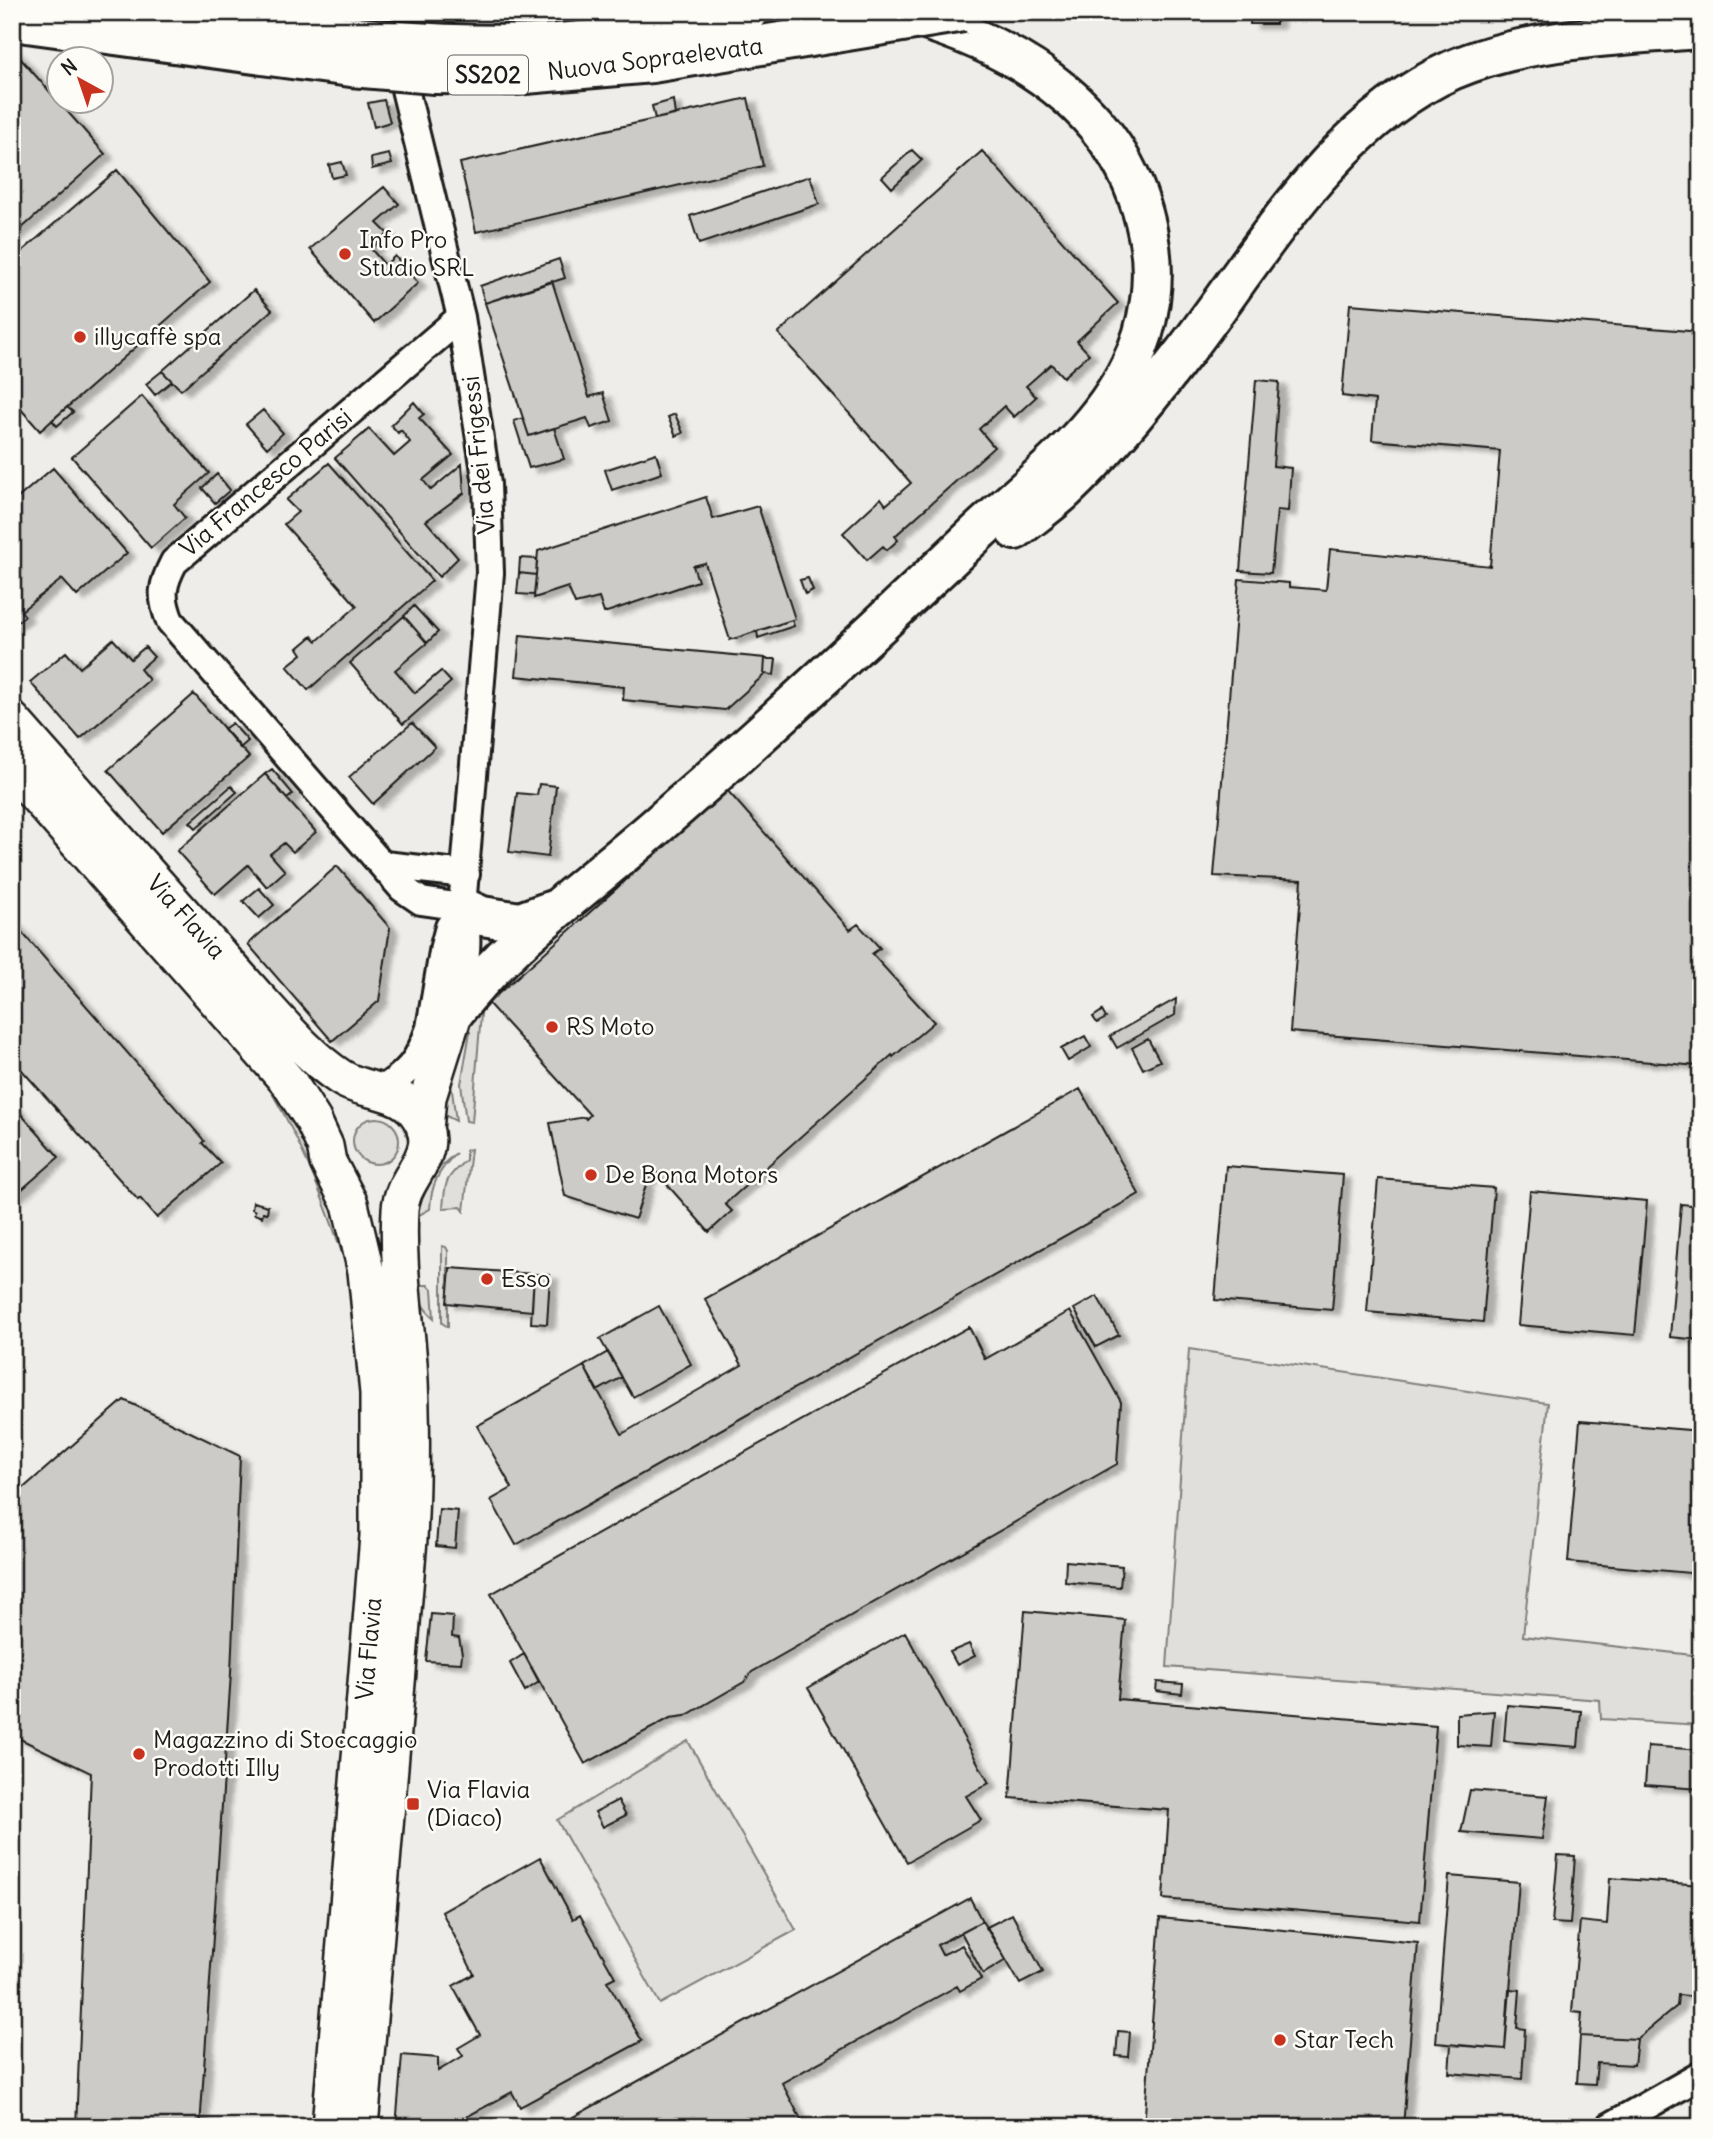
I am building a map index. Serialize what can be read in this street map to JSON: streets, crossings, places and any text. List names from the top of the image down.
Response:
{
  "streets": {
    "highway": ["Nuova Sopraelevata", "SS202"],
    "main road": ["Via Flavia"],
    "street": ["Via dei Frigessi", "Via Francesco Parisi"]
  },
  "crossings": [
    ["Via dei Frigessi", "Via Francesco Parisi"],
    ["Via dei Frigessi", "Via Flavia"]
  ],
  "places": {
    "other": [
      "Info Pro Studio SRL",
      "illycaffè spa",
      "RS Moto",
      "De Bona Motors",
      "Esso",
      "Magazzino di Stoccaggio Prodotti Illy",
      "Star Tech"
    ],
    "transit": ["Via Flavia (Diaco)"]
  },
  "north": "top left"
}
